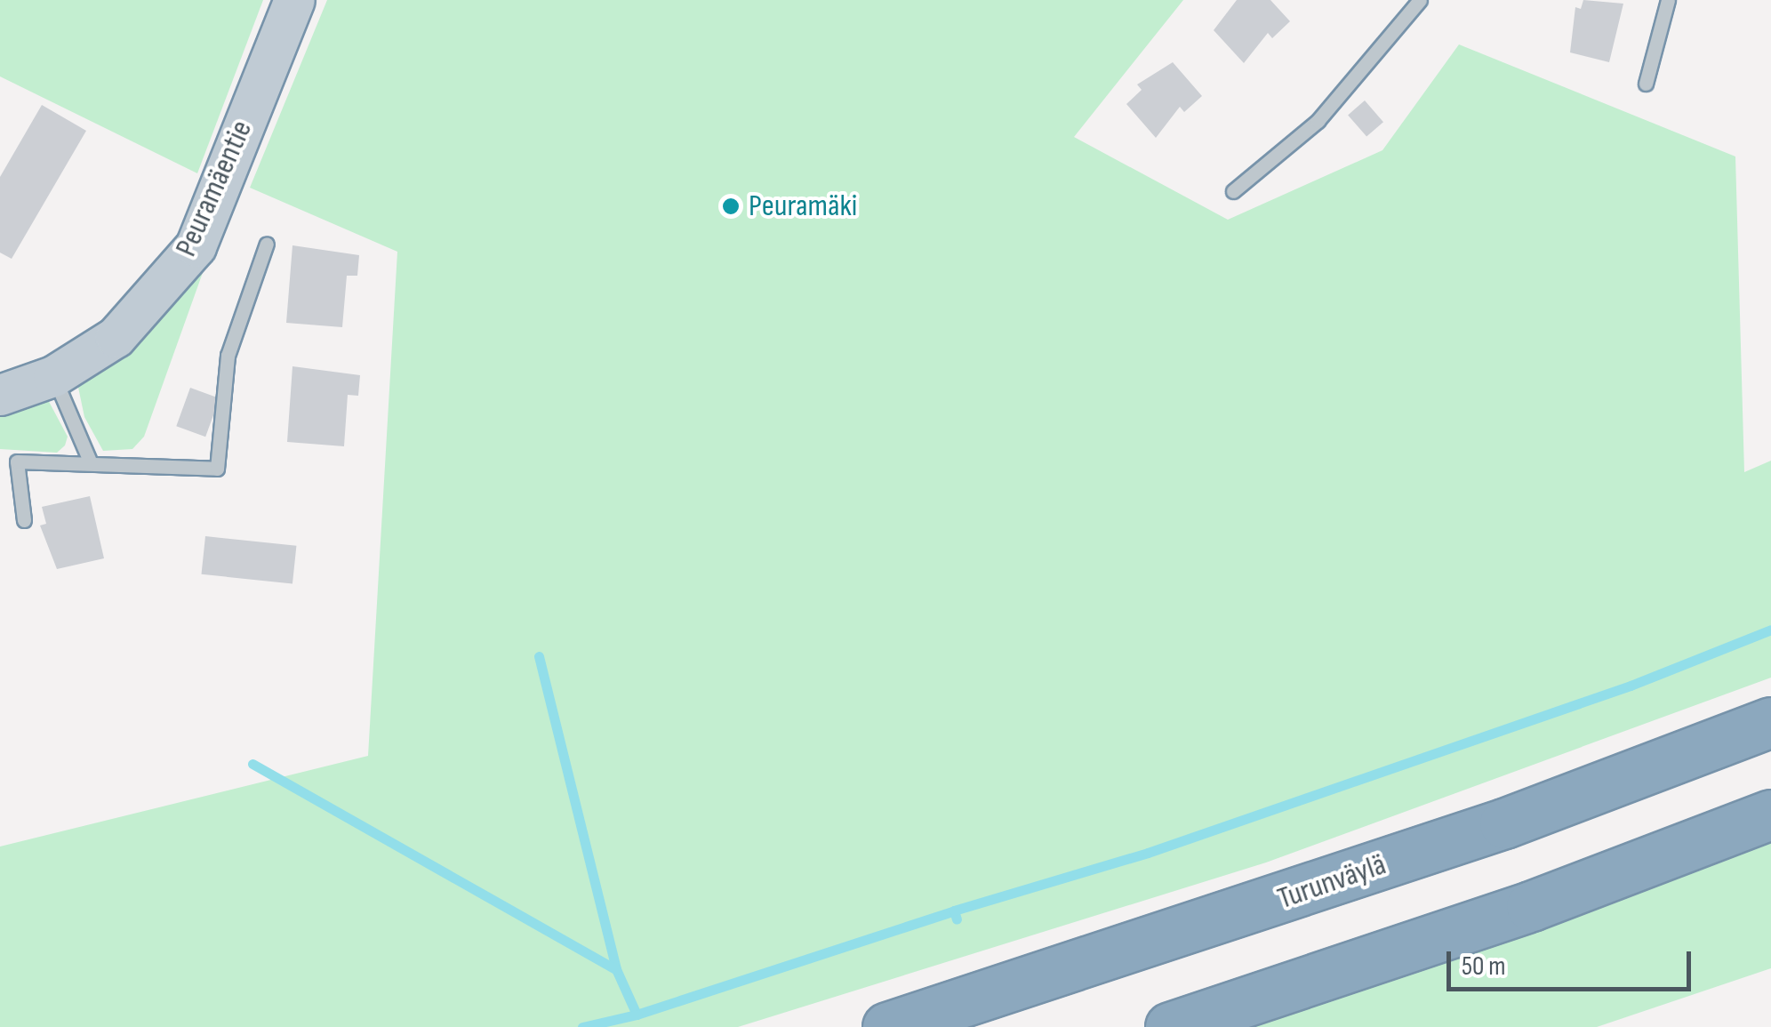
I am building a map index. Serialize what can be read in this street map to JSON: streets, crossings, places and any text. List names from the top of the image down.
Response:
{
  "streets": {
    "highway": ["Turunväylä"],
    "street": ["Peuramäentie"]
  },
  "places": ["Peuramäki"],
  "scale_bar": "50 m"
}
